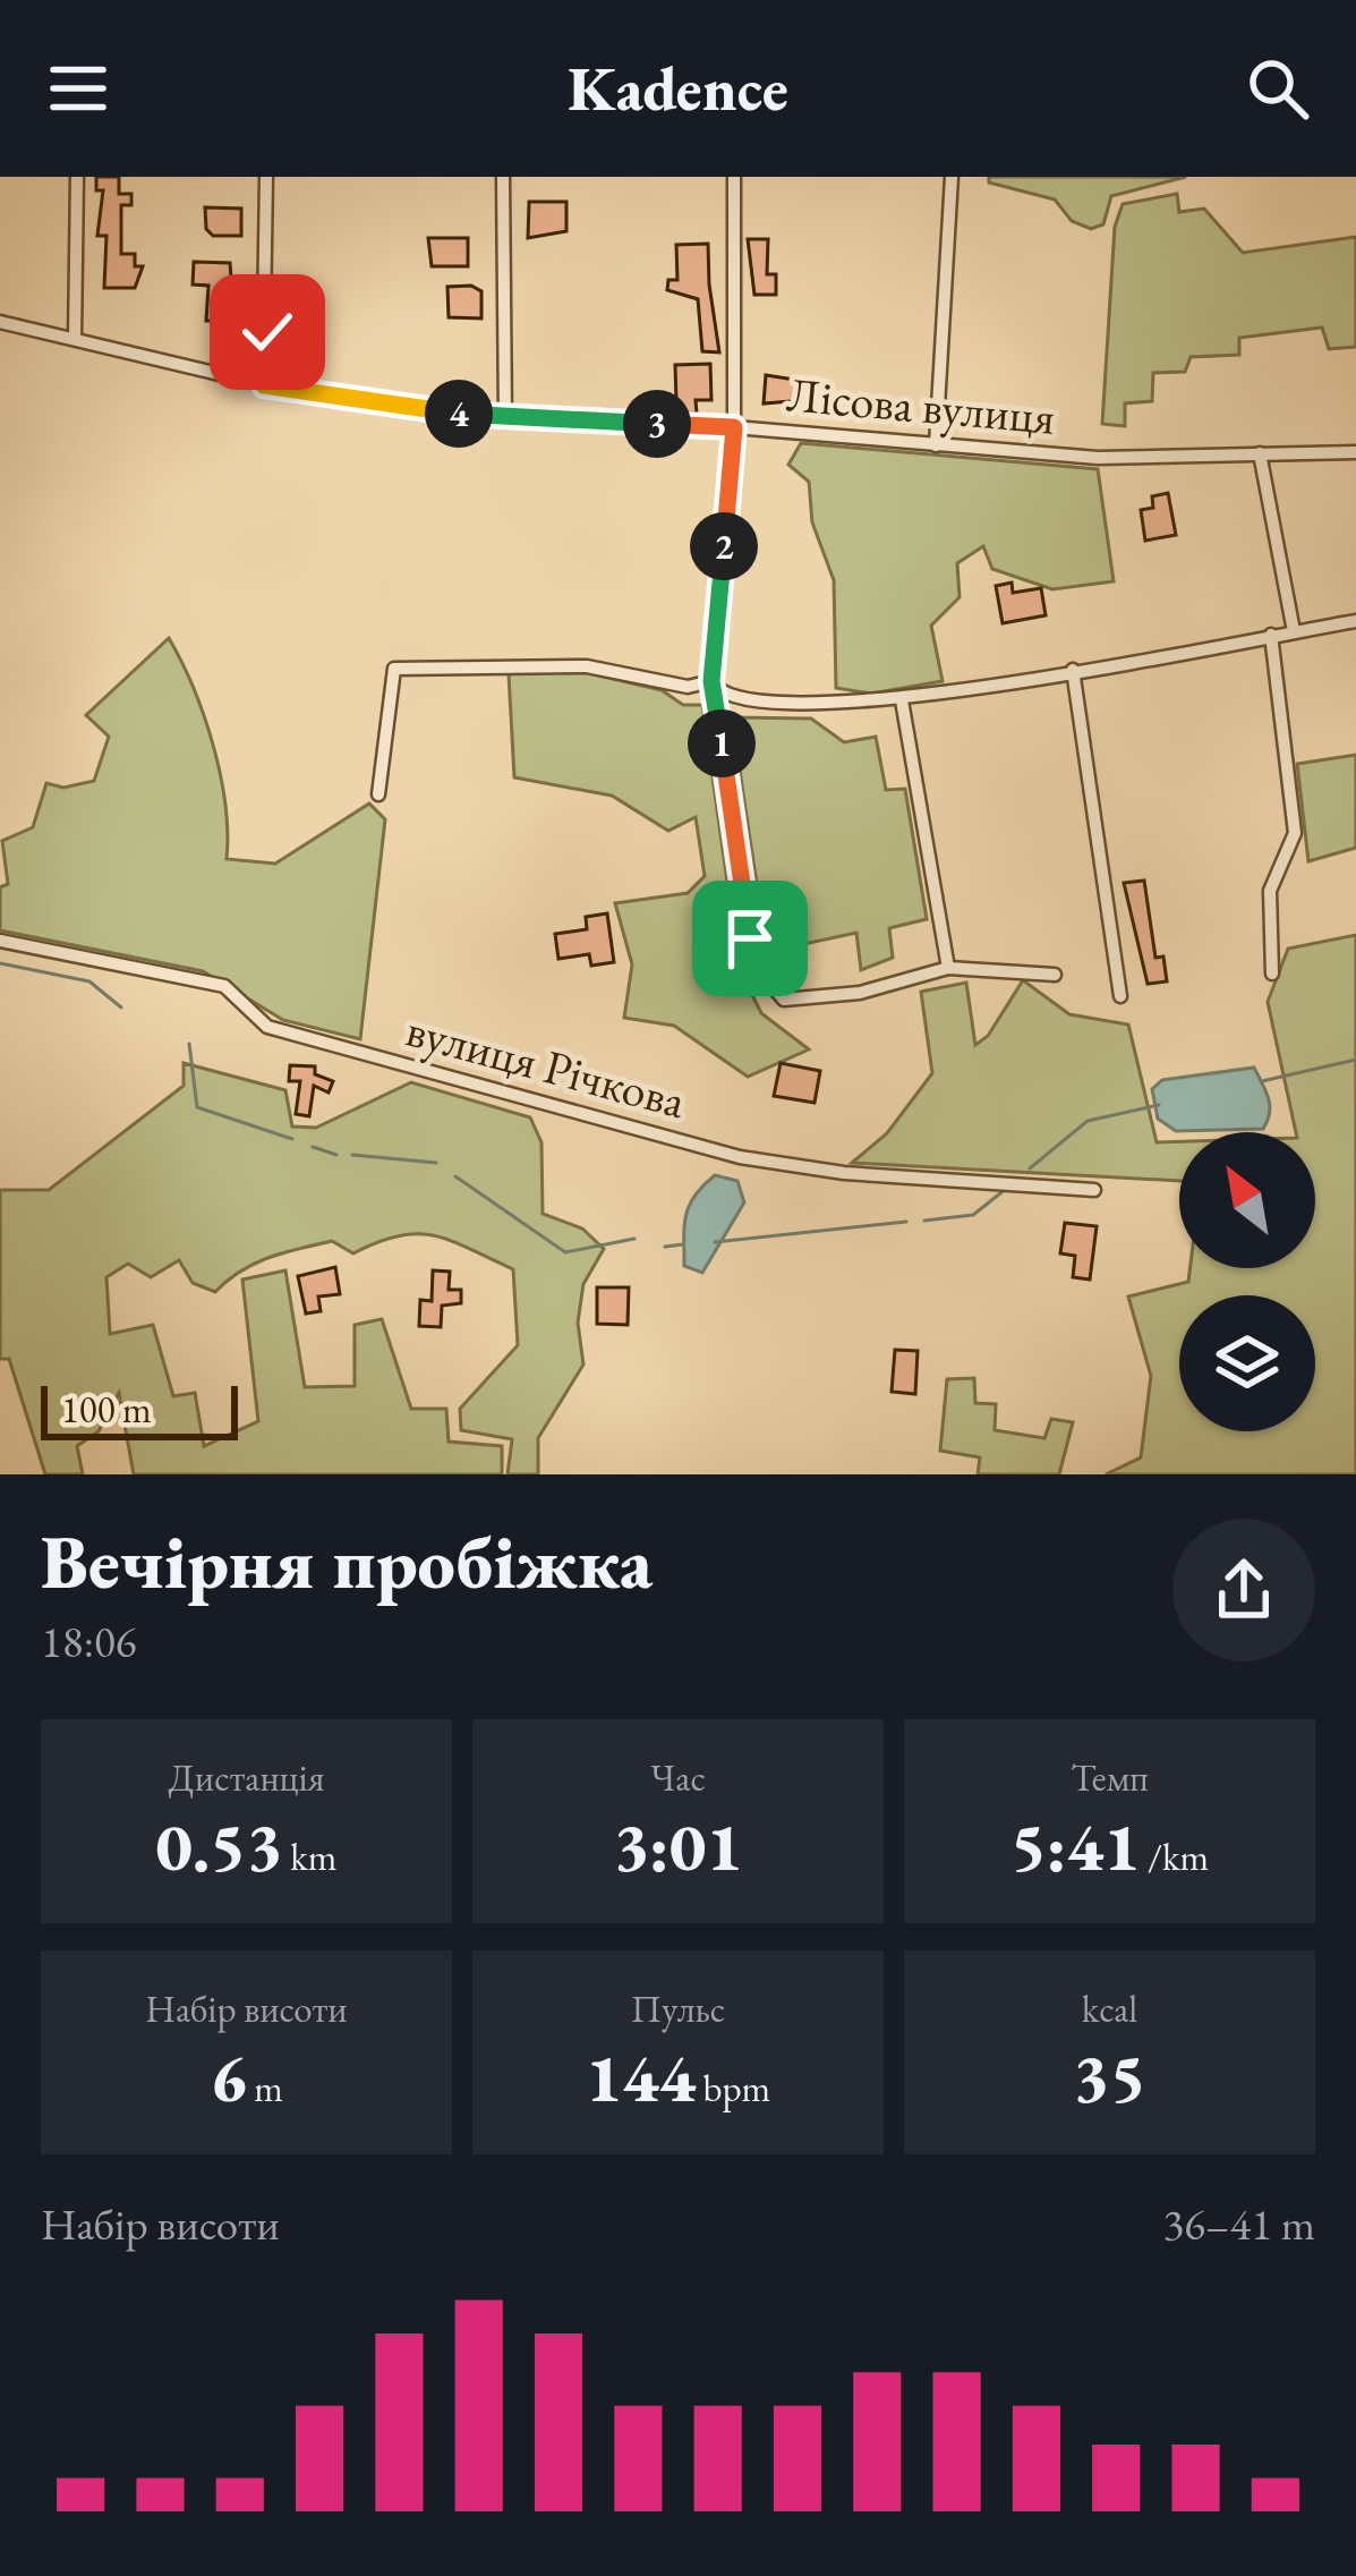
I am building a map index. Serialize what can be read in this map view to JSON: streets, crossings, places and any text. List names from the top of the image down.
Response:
{
  "streets": {
    "street": ["Лісова вулиця", "вулиця Річкова"]
  },
  "scale_bar": "100 m",
  "north": "top left",
  "page": {
    "header": "Kadence",
    "pins": [
      "4",
      "3",
      "2",
      "1"
    ],
    "scale": "100 m",
    "heading": ["Вечірня пробіжка", "18:06"],
    "stats": [
      ["Дистанція", "0.53 km"],
      ["Час", "3:01"],
      ["Темп", "5:41 /km"],
      ["Набір висоти", "6 m"],
      ["Пульс", "144 bpm"],
      ["kcal", "35"]
    ],
    "chart": ["Набір висоти", "36–41 m"]
  }
}
